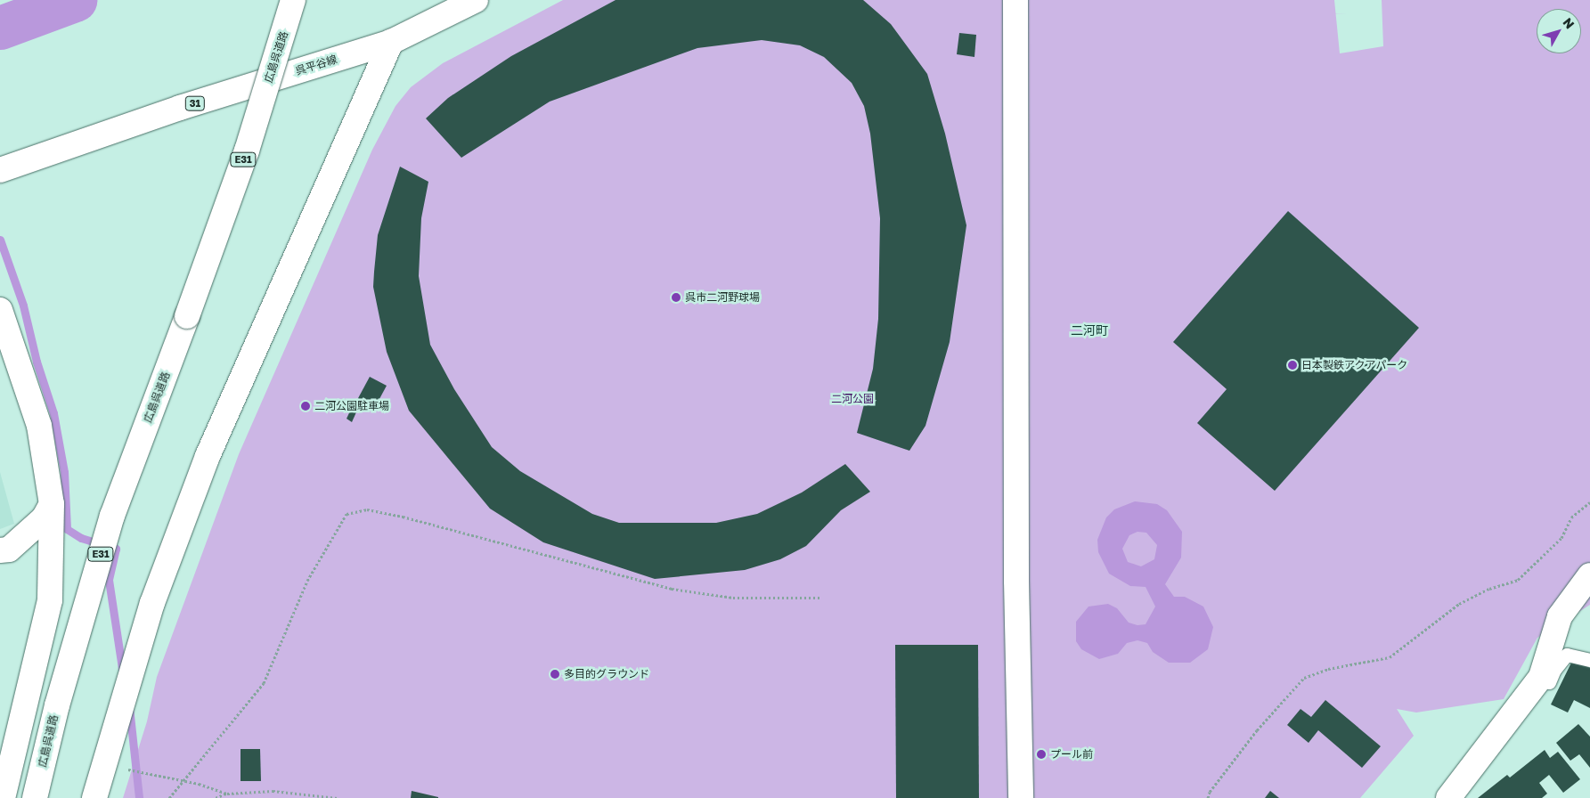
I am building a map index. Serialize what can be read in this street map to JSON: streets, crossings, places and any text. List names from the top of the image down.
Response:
{
  "streets": {
    "main road": [
      "広島呉道路",
      "呉平谷線",
      "31",
      "E31"
    ]
  },
  "districts": ["二河町"],
  "parks": ["二河公園"],
  "places": [
    "呉市二河野球場",
    "日本製鉄アクアパーク",
    "二河公園駐車場",
    "多目的グラウンド",
    "プール前"
  ],
  "north": "top right"
}
